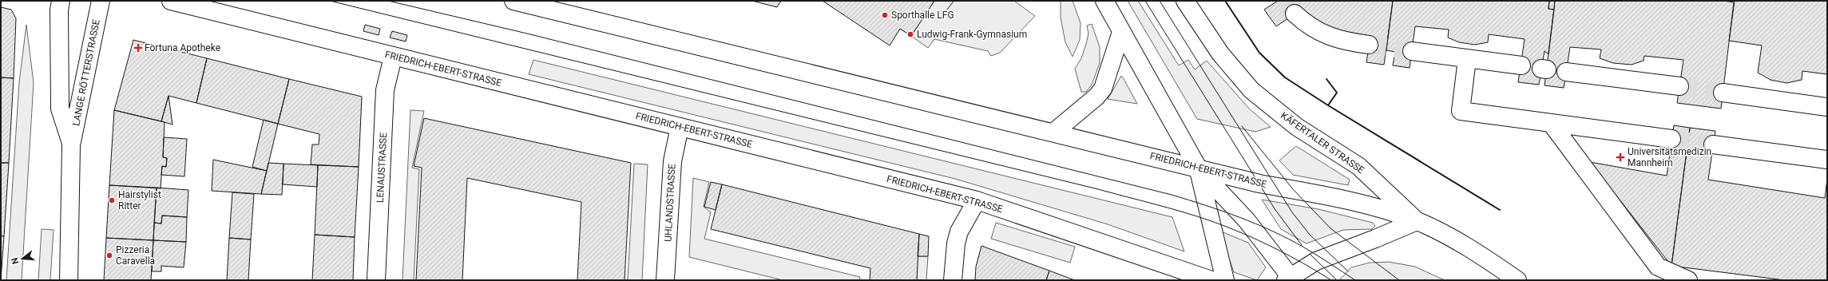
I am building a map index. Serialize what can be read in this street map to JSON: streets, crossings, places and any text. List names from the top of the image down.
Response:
{
  "streets": {
    "main road": [
      "FRIEDRICH-EBERT-STRASSE",
      "LANGE RÖTTERSTRASSE",
      "KÄFERTALER STRASSE",
      "LENAUSTRASSE",
      "UHLANDSTRASSE"
    ]
  },
  "crossings": [
    ["FRIEDRICH-EBERT-STRASSE", "KÄFERTALER STRASSE"],
    ["FRIEDRICH-EBERT-STRASSE", "LENAUSTRASSE"],
    ["FRIEDRICH-EBERT-STRASSE", "UHLANDSTRASSE"]
  ],
  "places": {
    "other": [
      "Sporthalle LFG",
      "Ludwig-Frank-Gymnasium",
      "Hairstylist Ritter",
      "Pizzeria Caravella"
    ],
    "health": ["Fortuna Apotheke", "Universitätsmedizin Mannheim"]
  },
  "north": "left"
}
